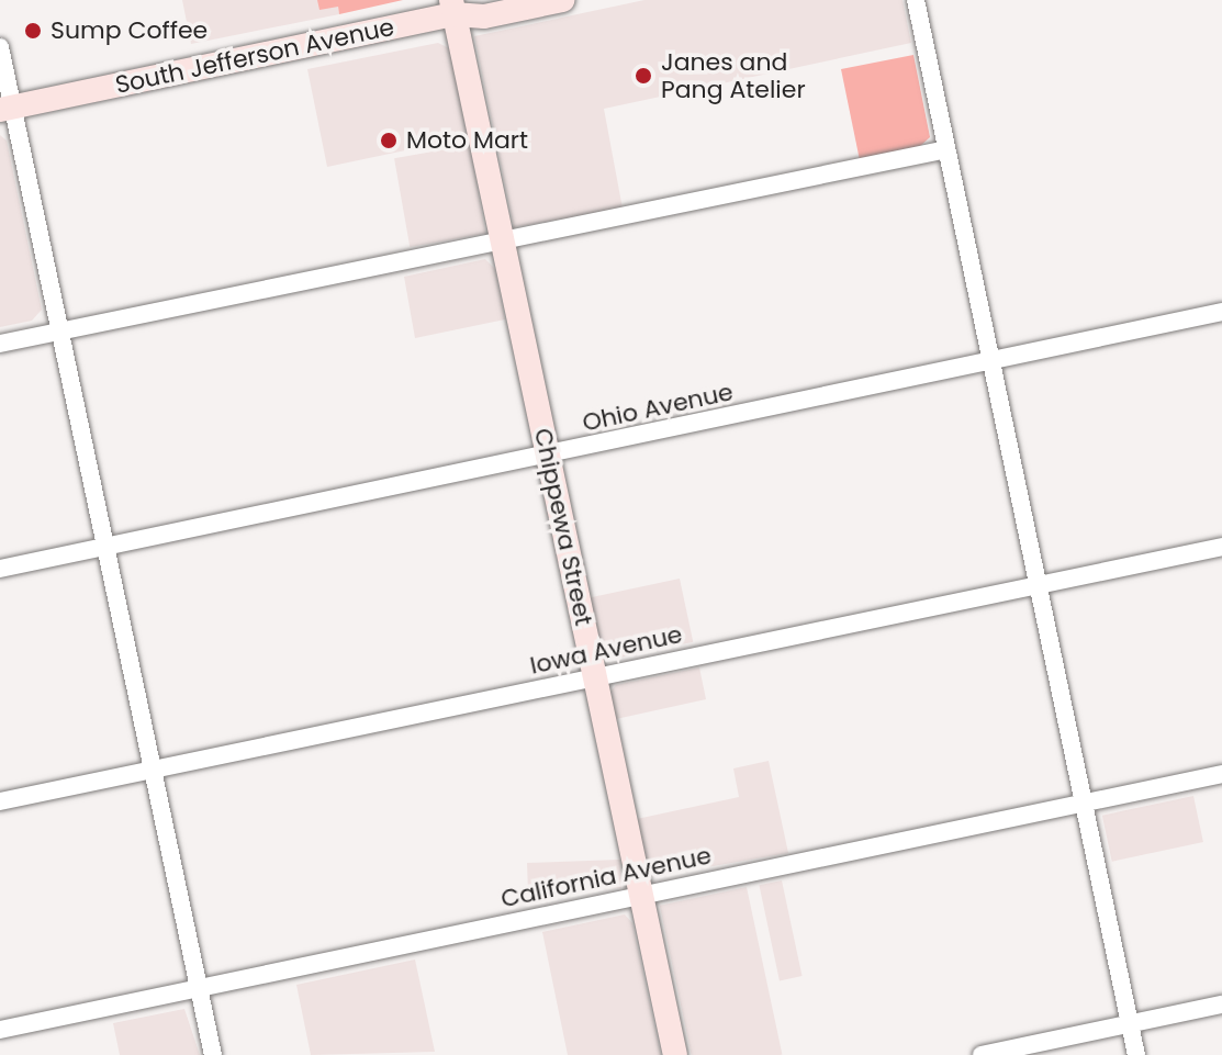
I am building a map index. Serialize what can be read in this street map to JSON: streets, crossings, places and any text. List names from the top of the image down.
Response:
{
  "streets": {
    "main road": ["South Jefferson Avenue", "Chippewa Street"],
    "street": ["Ohio Avenue", "Iowa Avenue", "California Avenue"]
  },
  "crossings": [
    ["South Jefferson Avenue", "Chippewa Street"],
    ["Ohio Avenue", "Chippewa Street"],
    ["Chippewa Street", "Iowa Avenue"],
    ["Chippewa Street", "California Avenue"]
  ],
  "places": ["Sump Coffee", "Janes and Pang Atelier", "Moto Mart"]
}
